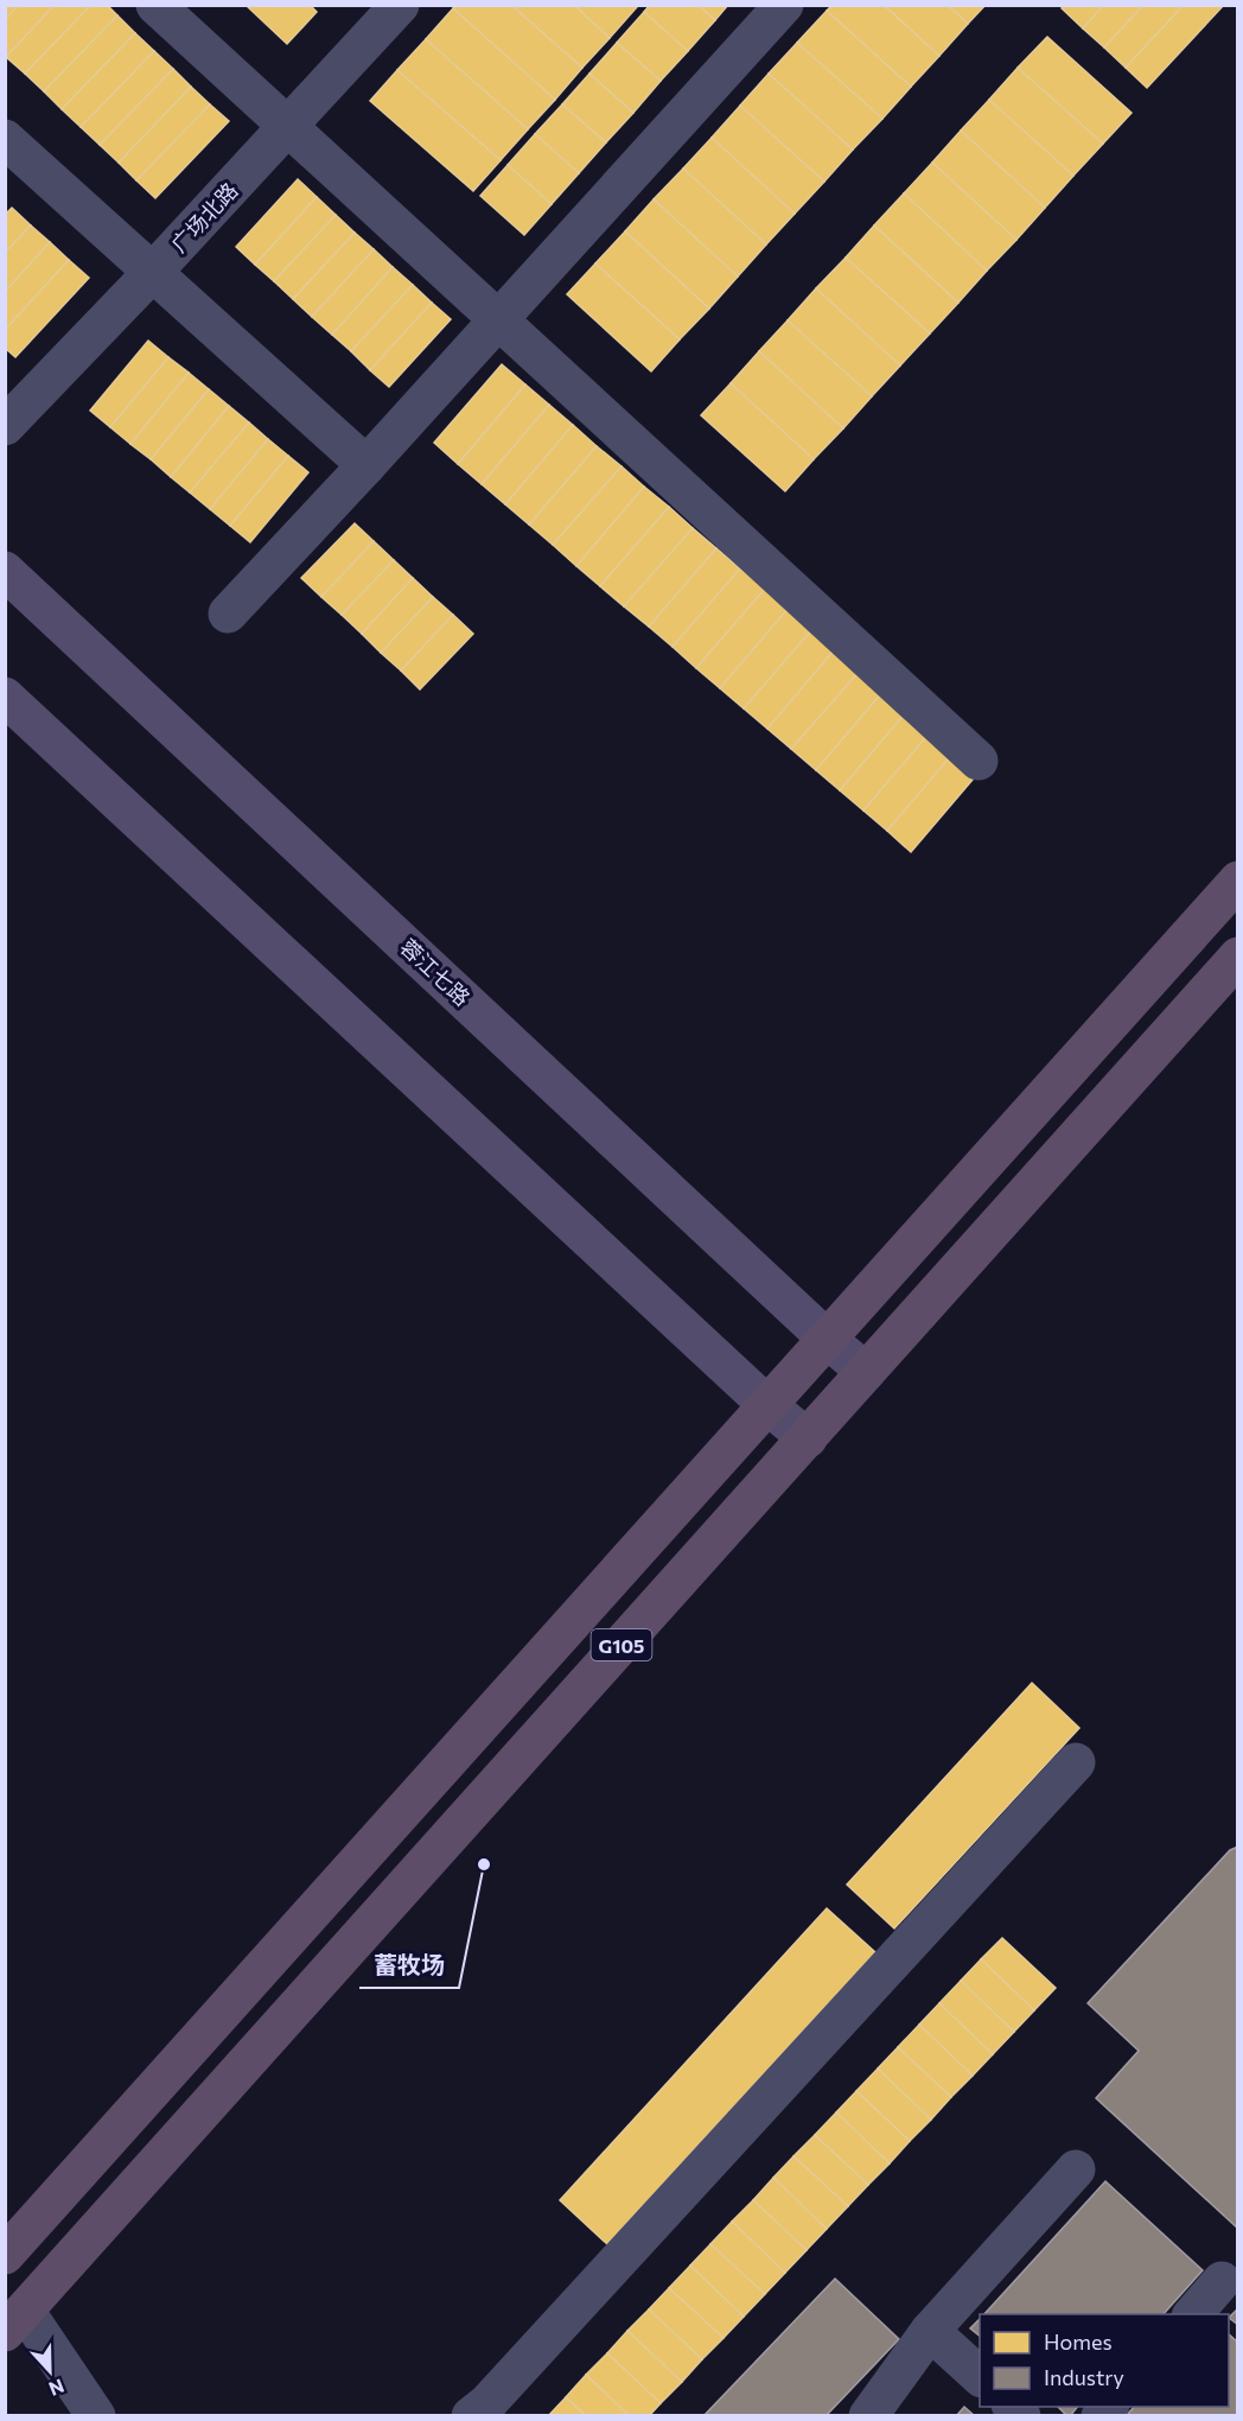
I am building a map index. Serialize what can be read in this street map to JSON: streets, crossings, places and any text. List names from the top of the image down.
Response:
{
  "streets": {
    "highway": ["G105"],
    "main road": ["蓉江七路"],
    "street": ["广场北路"]
  },
  "crossings": [
    ["蓉江七路", "G105"]
  ],
  "places": ["蓄牧场"],
  "legend": ["Homes", "Industry"],
  "north": "bottom"
}
